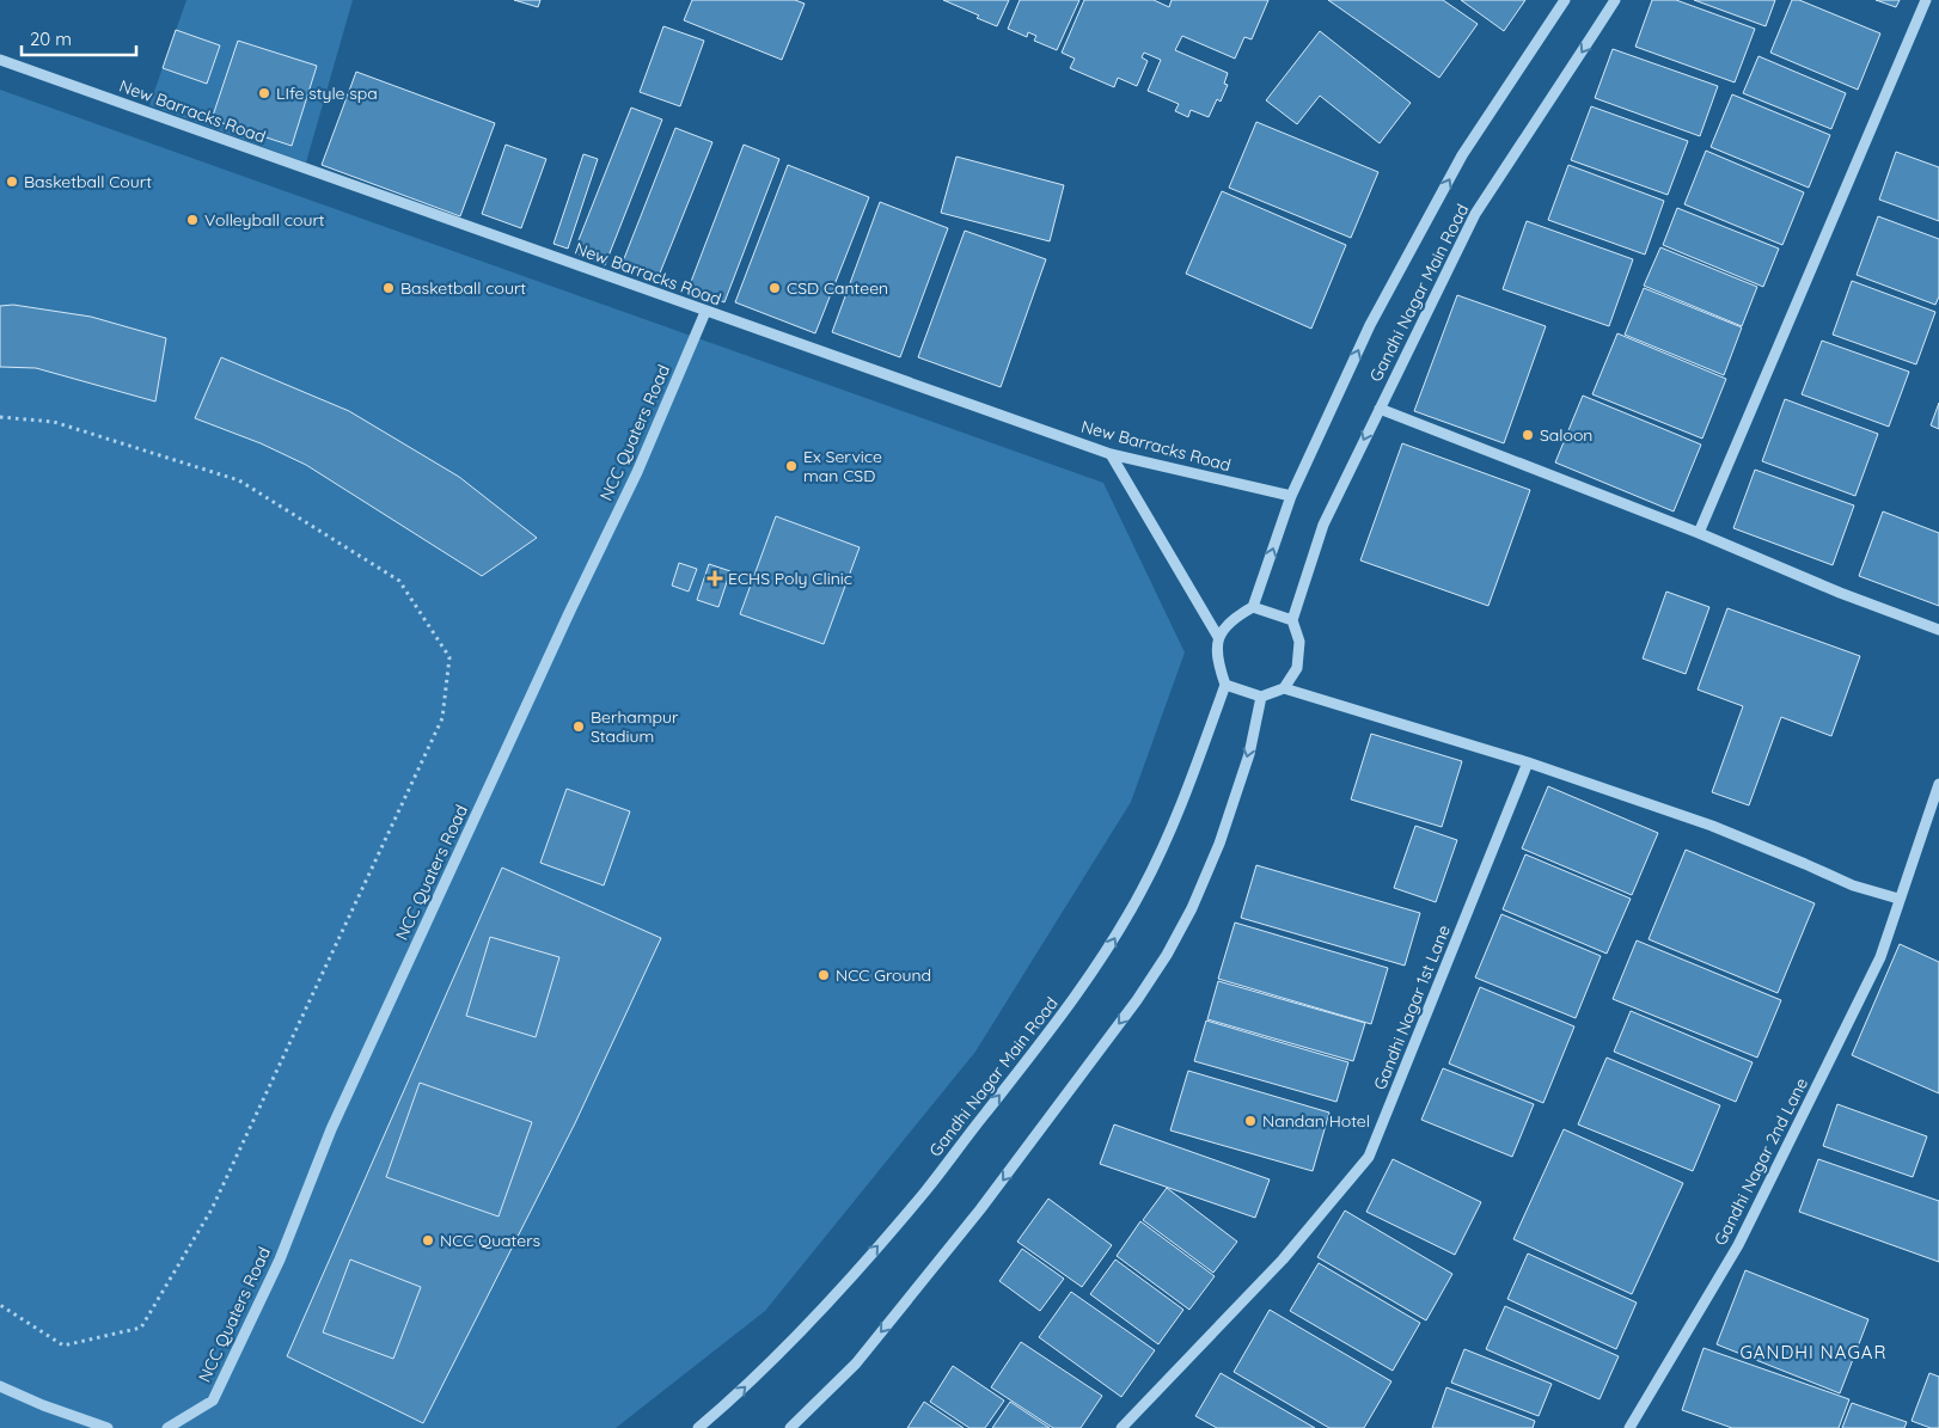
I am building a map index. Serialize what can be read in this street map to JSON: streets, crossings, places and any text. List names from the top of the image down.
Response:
{
  "streets": {
    "street": [
      "New Barracks Road",
      "Gandhi Nagar Main Road",
      "NCC Quaters Road",
      "Gandhi Nagar 1st Lane",
      "Gandhi Nagar 2nd Lane"
    ]
  },
  "crossings": [
    ["New Barracks Road", "Gandhi Nagar Main Road"],
    ["New Barracks Road", "NCC Quaters Road"]
  ],
  "districts": ["GANDHI NAGAR"],
  "places": {
    "other": [
      "LIfe style spa",
      "Basketball Court",
      "Volleyball court",
      "Basketball court",
      "CSD Canteen",
      "Saloon",
      "Ex Service man CSD",
      "Berhampur Stadium",
      "NCC Ground",
      "Nandan Hotel",
      "NCC Quaters"
    ],
    "health": ["ECHS Poly Clinic"]
  },
  "scale_bar": "20 m"
}
